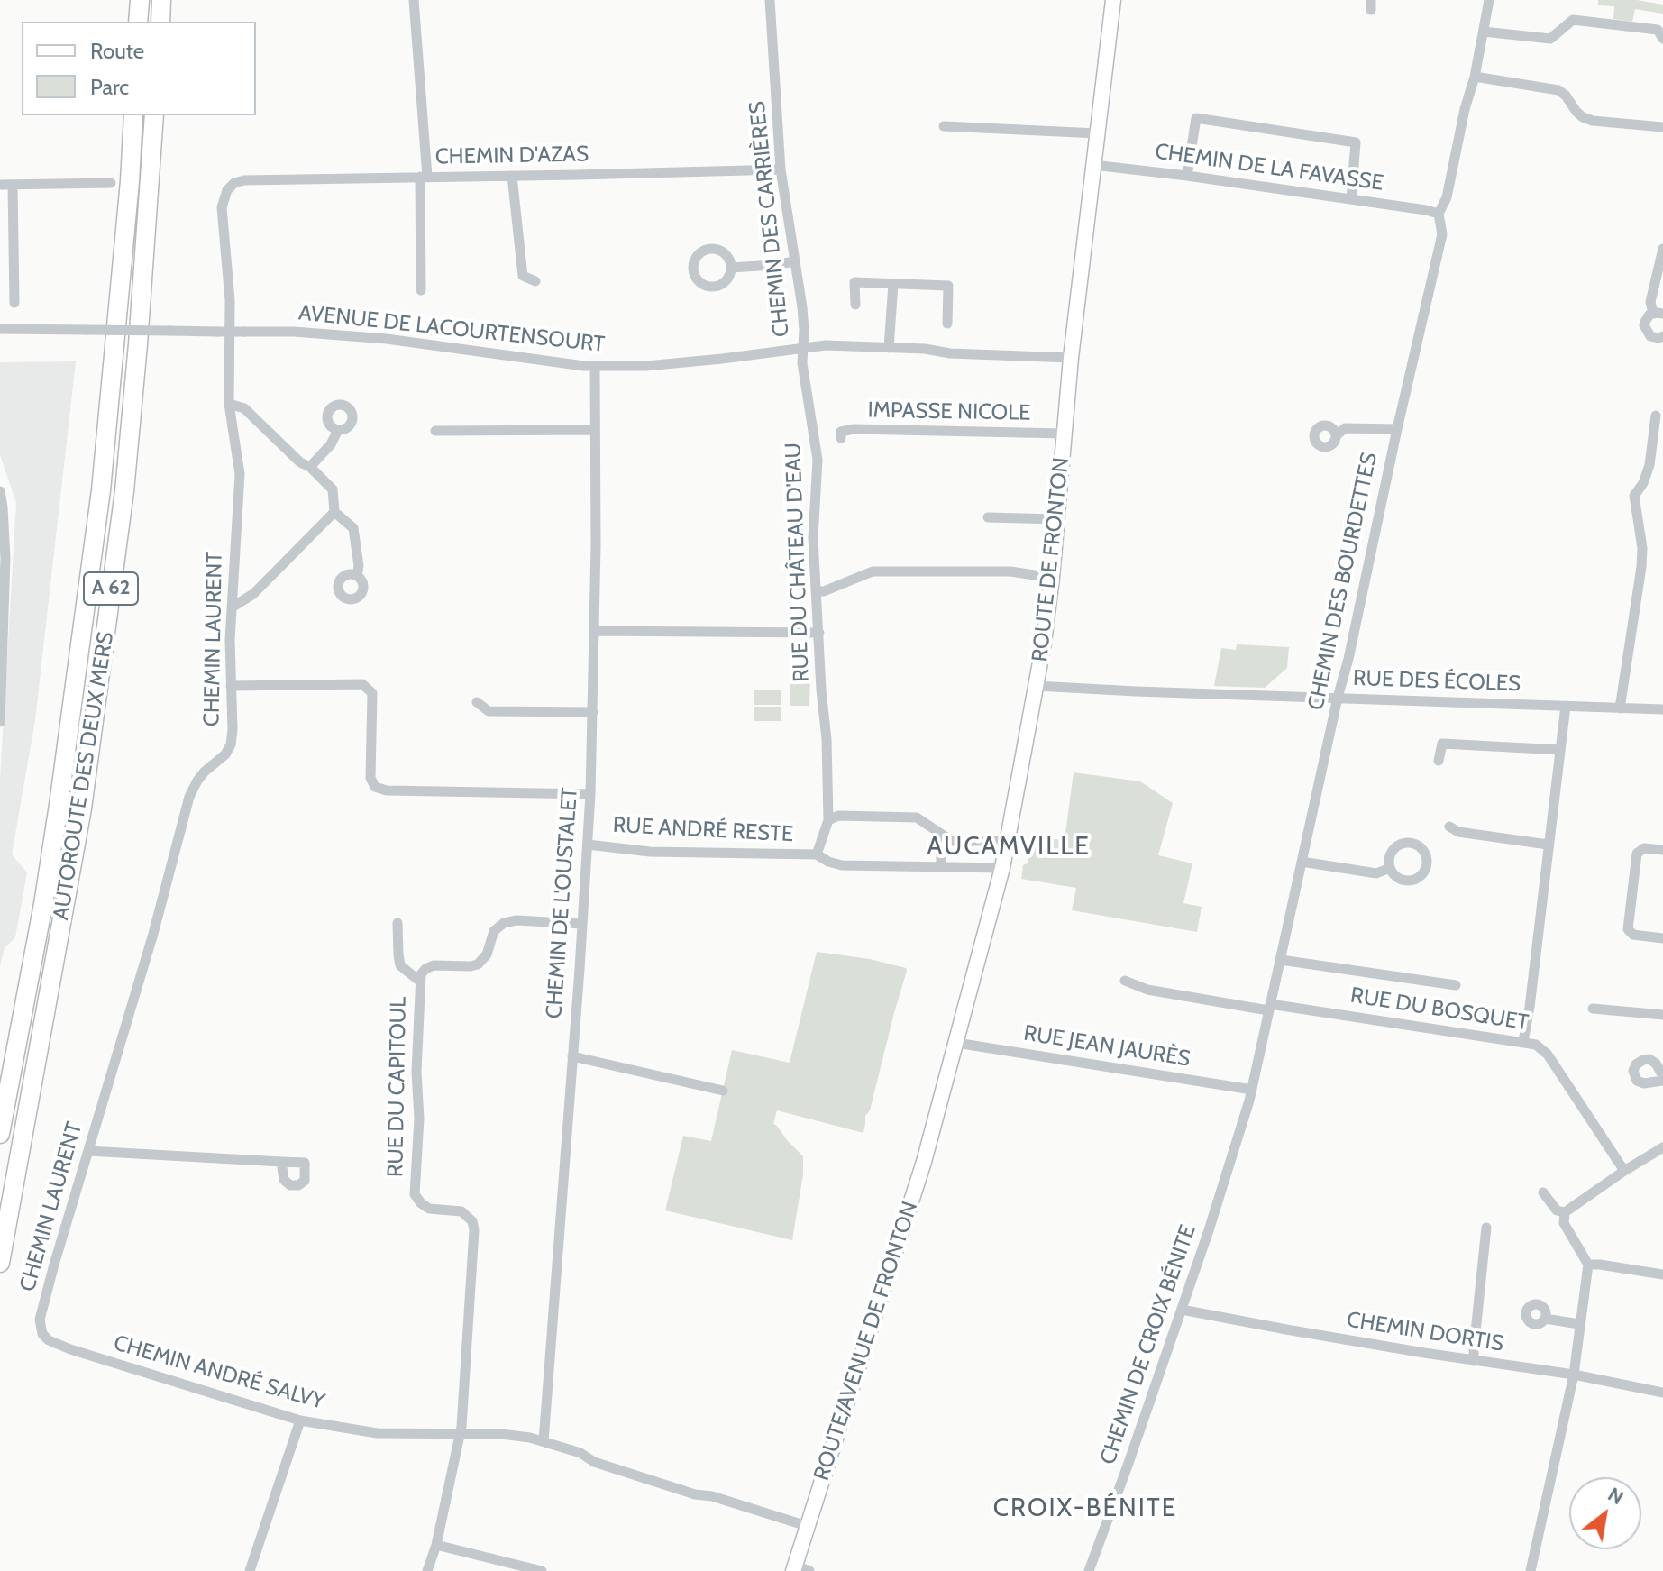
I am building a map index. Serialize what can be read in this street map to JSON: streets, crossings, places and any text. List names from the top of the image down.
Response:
{
  "streets": {
    "highway": ["A 62", "AUTOROUTE DES DEUX MERS"],
    "main road": ["ROUTE DE FRONTON", "ROUTE/AVENUE DE FRONTON"],
    "street": [
      "CHEMIN D'AZAS",
      "CHEMIN DE LA FAVASSE",
      "CHEMIN DES CARRIÈRES",
      "AVENUE DE LACOURTENSOURT",
      "IMPASSE NICOLE",
      "RUE DU CHÂTEAU D'EAU",
      "CHEMIN DES BOURDETTES",
      "CHEMIN LAURENT",
      "RUE DES ÉCOLES",
      "RUE ANDRÉ RESTE",
      "CHEMIN DE L'OUSTALET",
      "RUE DU BOSQUET",
      "RUE JEAN JAURÈS",
      "RUE DU CAPITOUL",
      "CHEMIN DORTIS",
      "CHEMIN DE CROIX BÉNITE",
      "CHEMIN ANDRÉ SALVY"
    ]
  },
  "crossings": [
    ["CHEMIN D'AZAS", "CHEMIN DES CARRIÈRES"],
    ["CHEMIN D'AZAS", "CHEMIN LAURENT"],
    ["CHEMIN DE LA FAVASSE", "ROUTE DE FRONTON"],
    ["CHEMIN DE LA FAVASSE", "CHEMIN DES BOURDETTES"],
    ["CHEMIN DES CARRIÈRES", "AVENUE DE LACOURTENSOURT"],
    ["CHEMIN DES CARRIÈRES", "RUE DU CHÂTEAU D'EAU"],
    ["AVENUE DE LACOURTENSOURT", "ROUTE DE FRONTON"],
    ["AVENUE DE LACOURTENSOURT", "RUE DU CHÂTEAU D'EAU"],
    ["AVENUE DE LACOURTENSOURT", "CHEMIN DE L'OUSTALET"],
    ["IMPASSE NICOLE", "ROUTE DE FRONTON"],
    ["ROUTE DE FRONTON", "RUE DES ÉCOLES"],
    ["ROUTE DE FRONTON", "RUE ANDRÉ RESTE"],
    ["ROUTE DE FRONTON", "RUE JEAN JAURÈS"],
    ["ROUTE DE FRONTON", "ROUTE/AVENUE DE FRONTON"],
    ["CHEMIN DES BOURDETTES", "RUE DES ÉCOLES"],
    ["CHEMIN DES BOURDETTES", "RUE DU BOSQUET"],
    ["CHEMIN DES BOURDETTES", "RUE JEAN JAURÈS"],
    ["CHEMIN DES BOURDETTES", "CHEMIN DE CROIX BÉNITE"],
    ["CHEMIN LAURENT", "CHEMIN ANDRÉ SALVY"],
    ["RUE ANDRÉ RESTE", "CHEMIN DE L'OUSTALET"],
    ["CHEMIN DE L'OUSTALET", "RUE DU CAPITOUL"],
    ["CHEMIN DE L'OUSTALET", "CHEMIN ANDRÉ SALVY"],
    ["RUE DU CAPITOUL", "CHEMIN ANDRÉ SALVY"],
    ["CHEMIN DORTIS", "CHEMIN DE CROIX BÉNITE"],
    ["ROUTE/AVENUE DE FRONTON", "CHEMIN ANDRÉ SALVY"]
  ],
  "districts": ["AUCAMVILLE", "CROIX-BÉNITE"],
  "legend": ["Route", "Parc"],
  "north": "top right"
}
